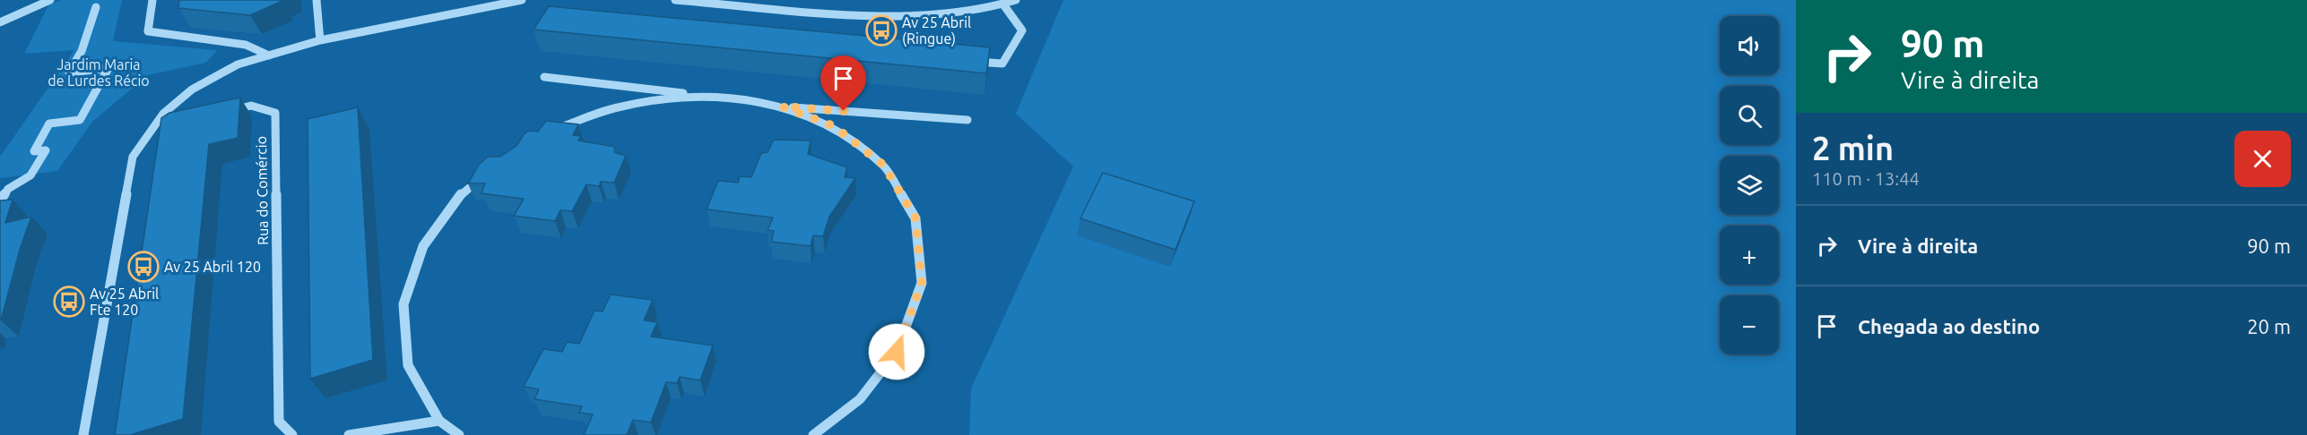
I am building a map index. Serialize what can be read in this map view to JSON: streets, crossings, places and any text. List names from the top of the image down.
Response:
{
  "streets": {
    "street": ["Rua do Comércio"]
  },
  "parks": ["Jardim Maria de Lurdes Récio"],
  "places": {
    "bus stop": ["Av 25 Abril (Ringue)", "Av 25 Abril 120", "Av 25 Abril Fte 120"]
  },
  "page": {
    "turn": ["90 m", "Vire à direita"],
    "map_buttons": ["+", "−"],
    "heading": ["2 min", "110 m · 13:44"],
    "list": [
      {
        "name": "Vire à direita",
        "value": "90 m"
      },
      {
        "name": "Chegada ao destino",
        "value": "20 m"
      }
    ]
  }
}
